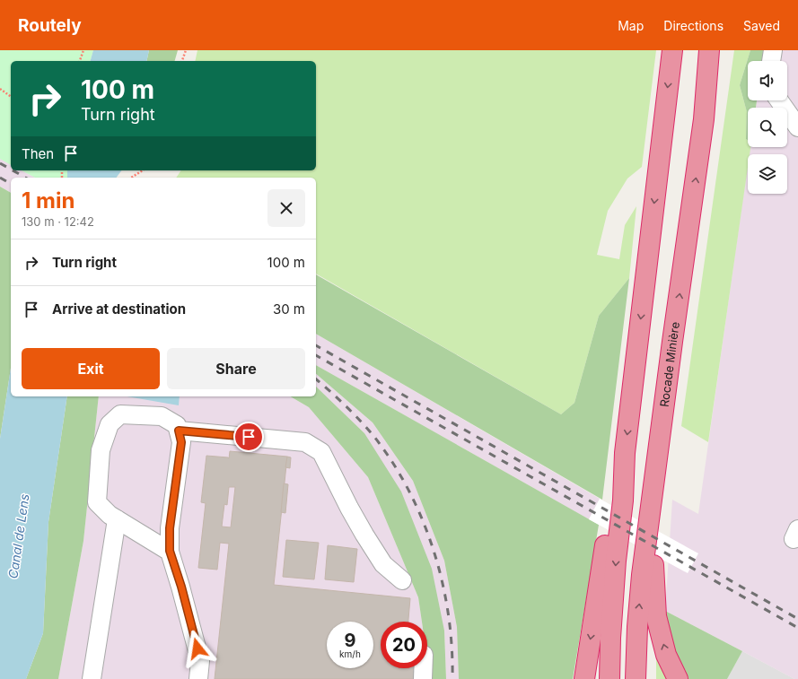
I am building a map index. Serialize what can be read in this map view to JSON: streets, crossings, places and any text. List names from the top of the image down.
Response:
{
  "streets": {
    "highway": ["Rocade Minière"]
  },
  "water": ["Canal de Lens"],
  "page": {
    "header": "Routely",
    "nav": ["Map", "Directions", "Saved"],
    "turn": ["100 m", "Turn right"],
    "then": "Then",
    "heading": ["1 min", "130 m · 12:42"],
    "list": [
      {
        "name": "Turn right",
        "value": "100 m"
      },
      {
        "name": "Arrive at destination",
        "value": "30 m"
      }
    ],
    "buttons": ["Exit", "Share"],
    "speed": "9 km/h",
    "limit": "20"
  }
}
